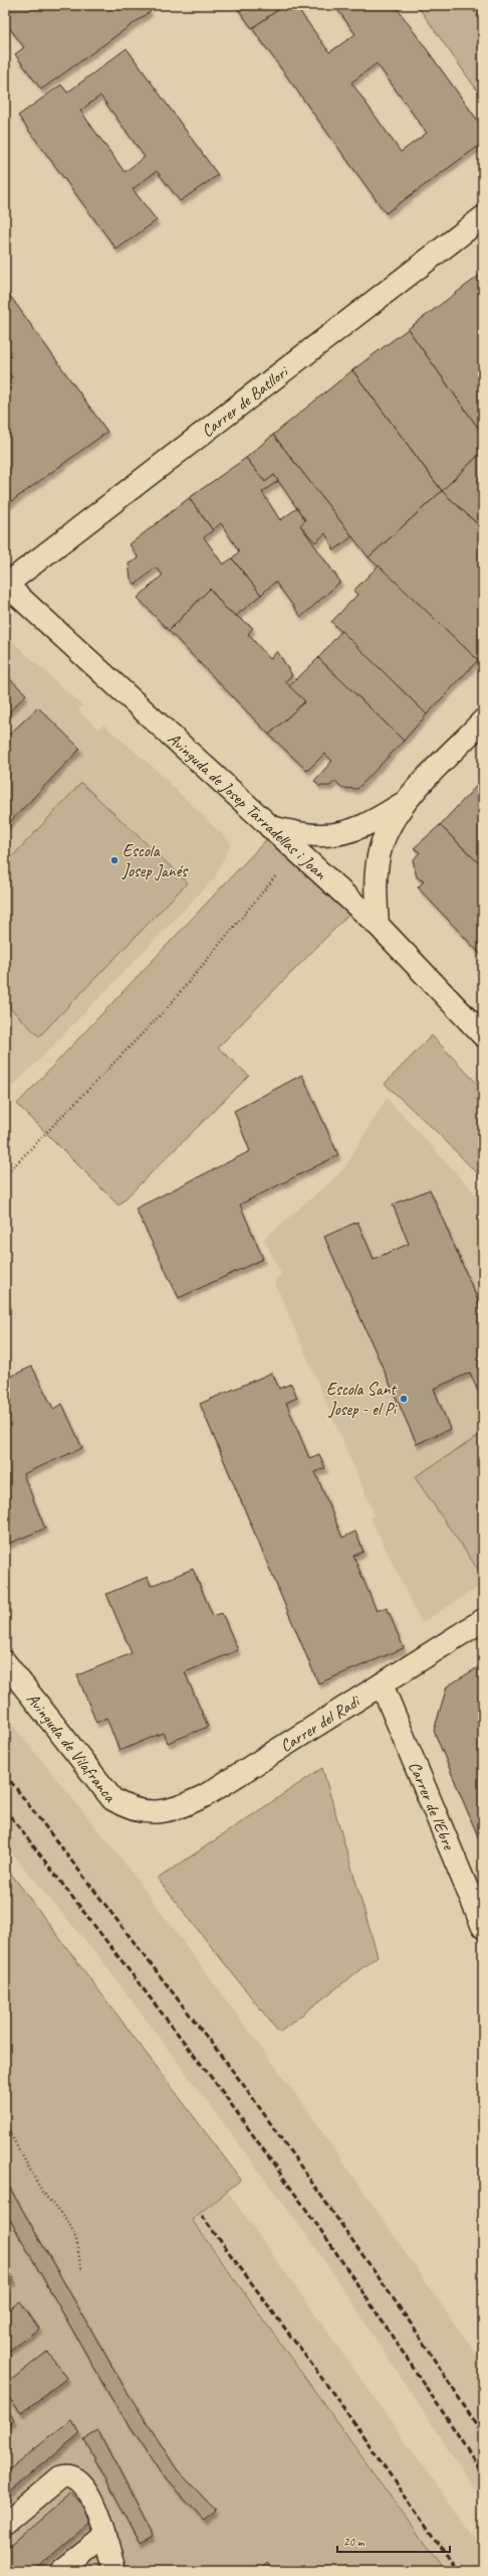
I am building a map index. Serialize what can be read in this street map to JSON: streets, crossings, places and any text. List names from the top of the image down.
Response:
{
  "streets": {
    "street": [
      "Carrer de Batllori",
      "Avinguda de Josep Tarradellas i Joan",
      "Carrer del Radi",
      "Avinguda de Vilafranca",
      "Carrer de l'Ebre"
    ]
  },
  "crossings": [
    ["Carrer de Batllori", "Avinguda de Josep Tarradellas i Joan"],
    ["Carrer del Radi", "Avinguda de Vilafranca"],
    ["Carrer del Radi", "Carrer de l'Ebre"]
  ],
  "places": ["Escola Josep Janés", "Escola Sant Josep - el Pi"],
  "scale_bar": "20 m"
}
